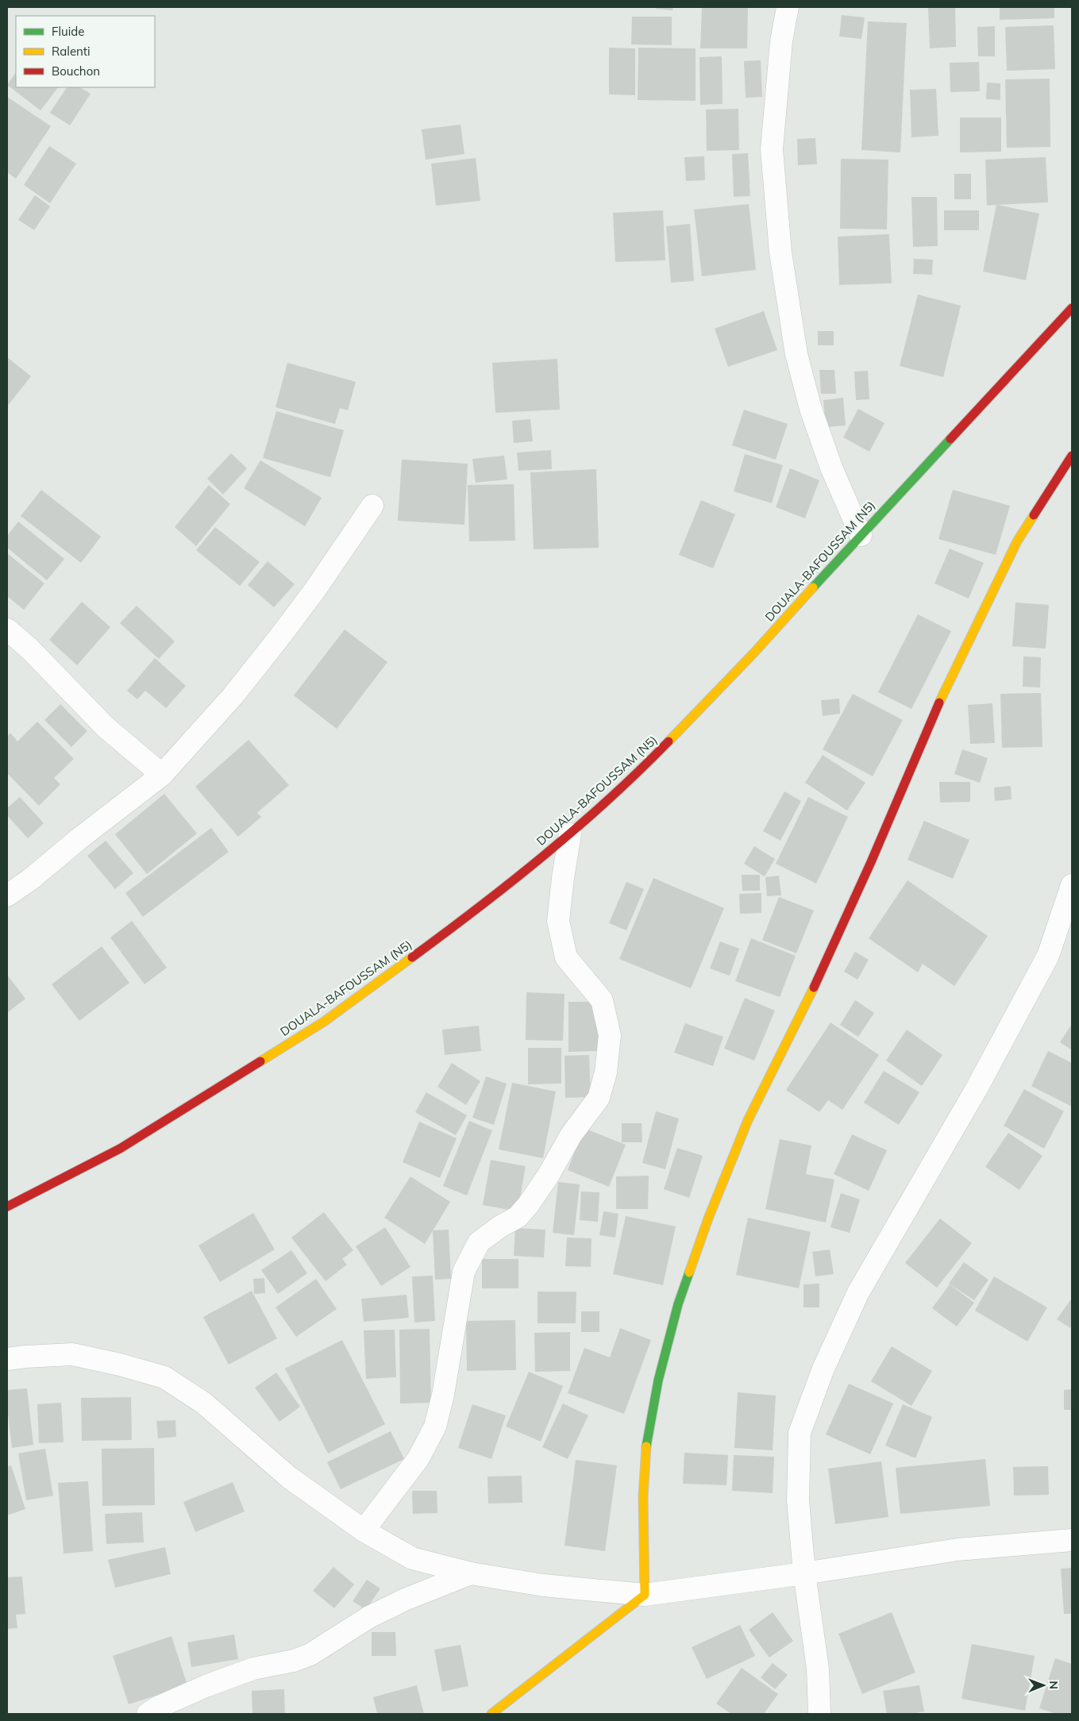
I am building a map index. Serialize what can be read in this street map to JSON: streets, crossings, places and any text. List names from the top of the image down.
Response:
{
  "streets": {
    "main road": ["DOUALA-BAFOUSSAM (N5)"]
  },
  "legend": ["Fluide", "Ralenti", "Bouchon"],
  "north": "right"
}
